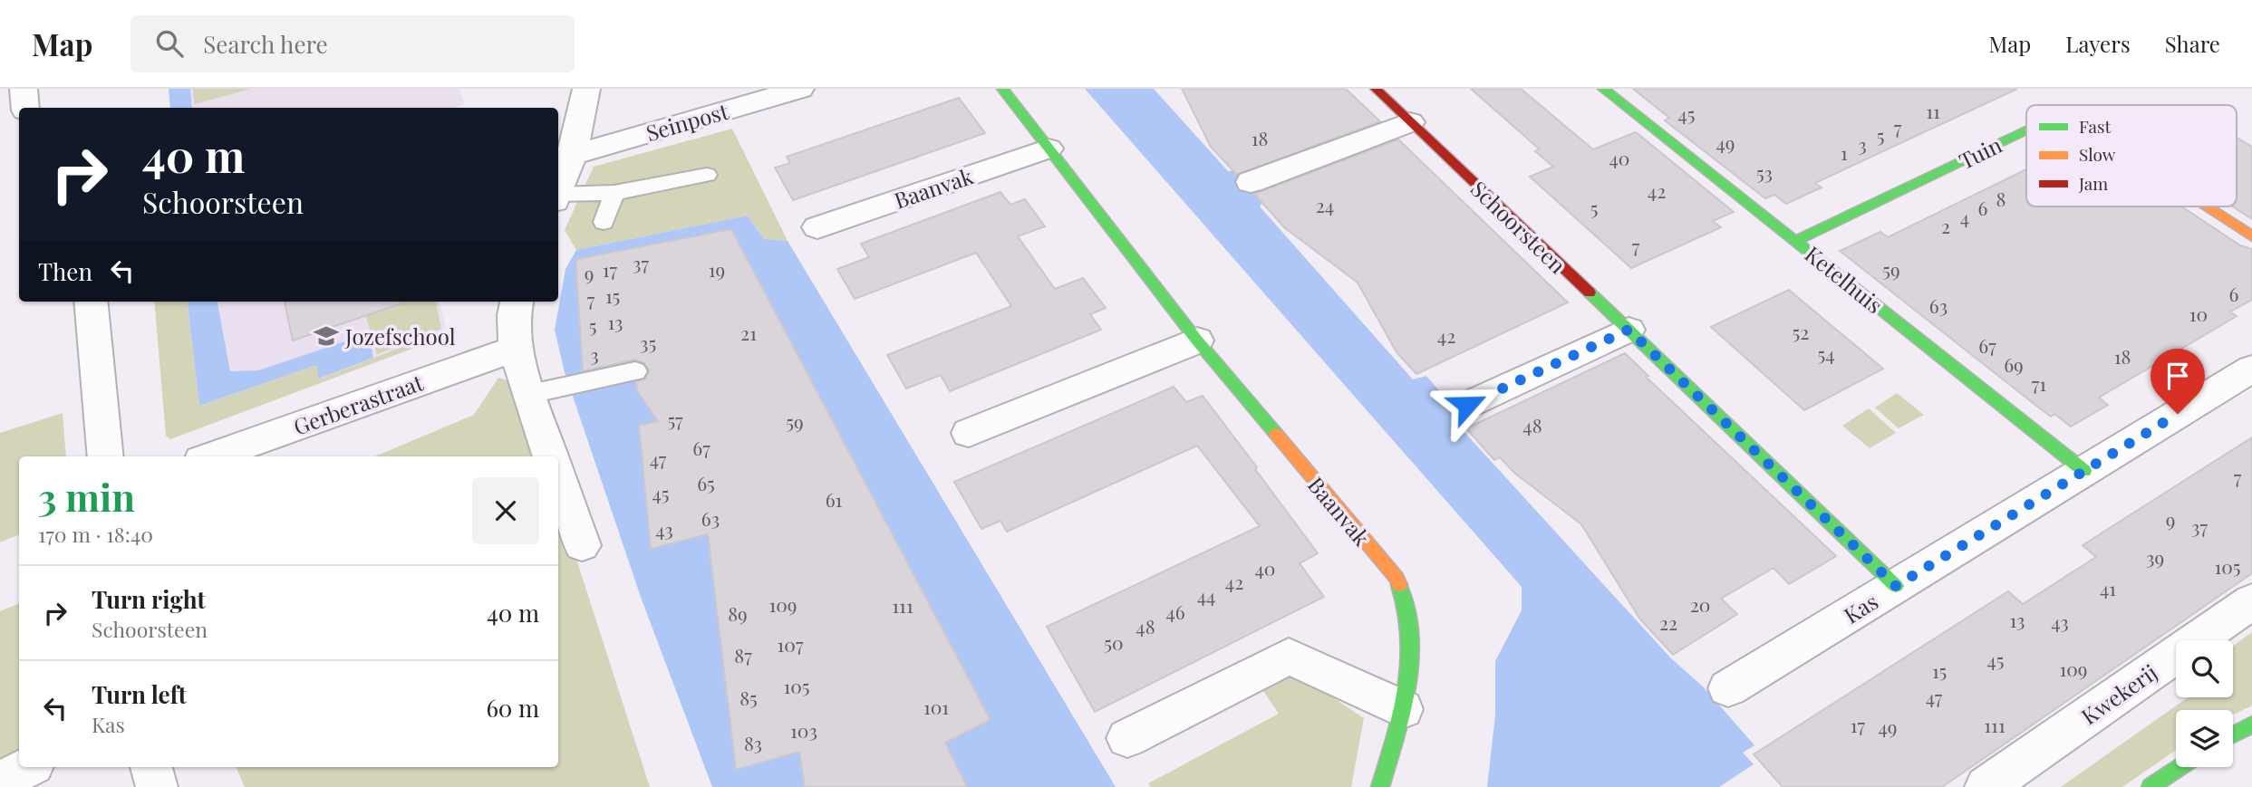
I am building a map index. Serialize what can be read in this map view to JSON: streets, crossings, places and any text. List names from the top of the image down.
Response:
{
  "streets": {
    "street": [
      "Seinpost",
      "Tuin",
      "Baanvak",
      "Schoorsteen",
      "Ketelhuis",
      "Gerberastraat",
      "Kas",
      "Kwekerij"
    ]
  },
  "crossings": [
    ["Tuin", "Ketelhuis"],
    ["Schoorsteen", "Kas"],
    ["Ketelhuis", "Kas"]
  ],
  "places": {
    "school or university": ["Jozefschool"]
  },
  "house_numbers": [
    "11",
    "45",
    "7",
    "5",
    "18",
    "49",
    "3",
    "1",
    "40",
    "53",
    "42",
    "8",
    "24",
    "5",
    "6",
    "4",
    "2",
    "7",
    "37",
    "17",
    "19",
    "59",
    "9",
    "6",
    "15",
    "7",
    "63",
    "10",
    "13",
    "5",
    "52",
    "21",
    "42",
    "35",
    "67",
    "54",
    "3",
    "18",
    "69",
    "71",
    "57",
    "59",
    "48",
    "67",
    "47",
    "7",
    "65",
    "45",
    "61",
    "63",
    "9",
    "37",
    "43",
    "39",
    "105",
    "40",
    "42",
    "41",
    "44",
    "109",
    "20",
    "111",
    "46",
    "89",
    "13",
    "43",
    "22",
    "48",
    "50",
    "107",
    "87",
    "45",
    "109",
    "15",
    "105",
    "47",
    "85",
    "101",
    "17",
    "111",
    "49",
    "103",
    "83"
  ],
  "legend": ["Fast", "Slow", "Jam"],
  "page": {
    "header": "Map",
    "search": "Search here",
    "nav": ["Map", "Layers", "Share"],
    "turn": ["40 m", "Schoorsteen"],
    "then": "Then",
    "heading": ["3 min", "170 m · 18:40"],
    "list": [
      {
        "name": "Turn right",
        "note": "Schoorsteen",
        "value": "40 m"
      },
      {
        "name": "Turn left",
        "note": "Kas",
        "value": "60 m"
      }
    ]
  }
}
